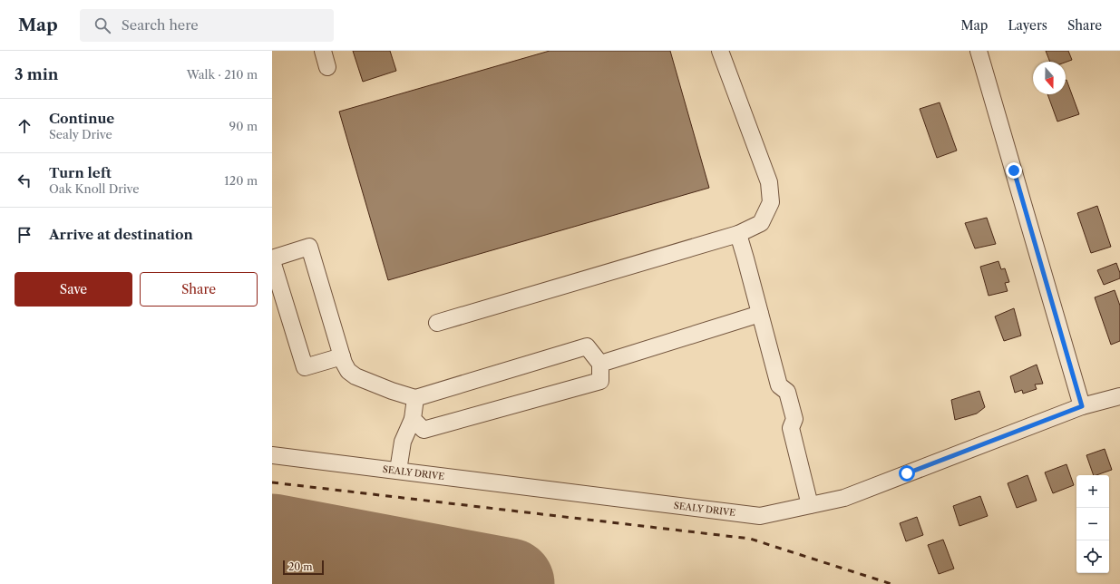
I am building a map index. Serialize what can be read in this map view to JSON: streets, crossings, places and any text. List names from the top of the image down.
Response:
{
  "streets": {
    "street": ["SEALY DRIVE"]
  },
  "scale_bar": "20 m",
  "north": "bottom",
  "page": {
    "header": "Map",
    "search": "Search here",
    "nav": ["Map", "Layers", "Share"],
    "heading": ["3 min", "Walk · 210 m"],
    "list": [
      ["Continue", "Sealy Drive", "90 m"],
      ["Turn left", "Oak Knoll Drive", "120 m"],
      "Arrive at destination"
    ],
    "buttons": ["Save", "Share"],
    "map_buttons": ["+", "−"],
    "scale": "20 m"
  }
}
